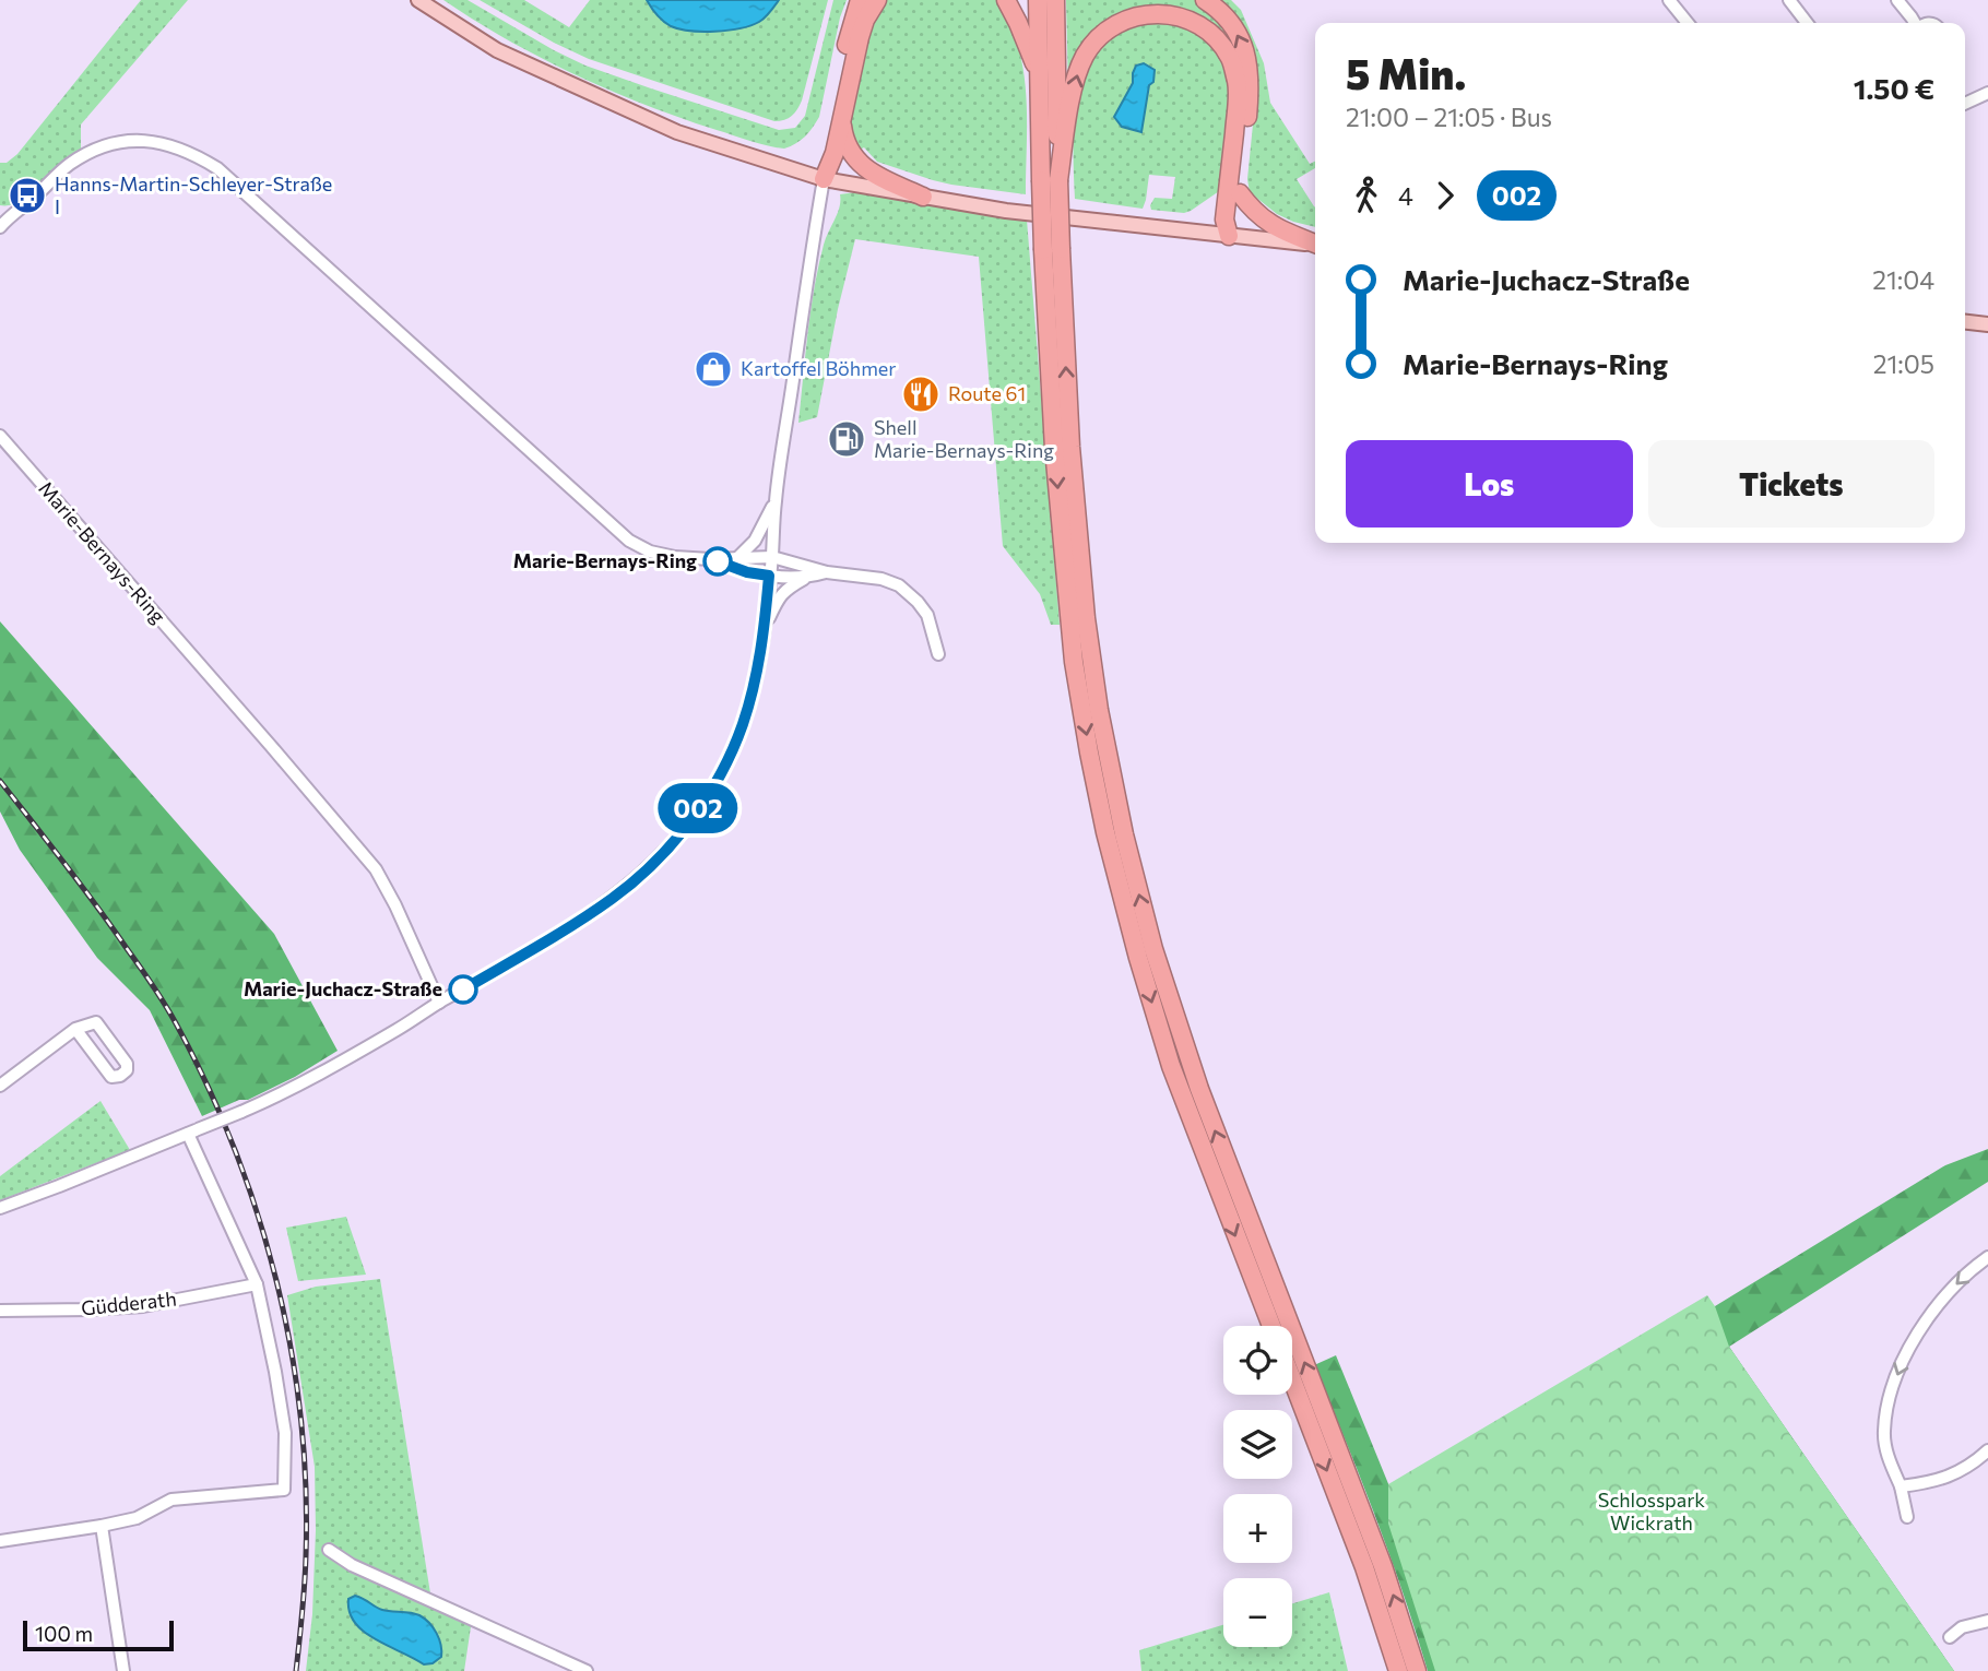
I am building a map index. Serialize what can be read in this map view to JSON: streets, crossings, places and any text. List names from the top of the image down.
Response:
{
  "streets": {
    "street": ["Marie-Bernays-Ring", "Güdderath"]
  },
  "parks": ["Schlosspark Wickrath"],
  "places": {
    "bus stop": ["Hanns-Martin-Schleyer-Straße I"],
    "shop": ["Kartoffel Böhmer"],
    "restaurant": ["Route 61"],
    "fuel station": ["Shell Marie-Bernays-Ring"],
    "other": ["Marie-Bernays-Ring", "Marie-Juchacz-Straße"]
  },
  "lines": ["bus line 002"],
  "scale_bar": "100 m",
  "page": {
    "on_map": "002",
    "heading": ["5 Min.", "21:00 – 21:05 · Bus", "1.50 €"],
    "legs": ["4", "002"],
    "list": [
      {
        "name": "Marie-Juchacz-Straße",
        "value": "21:04"
      },
      {
        "name": "Marie-Bernays-Ring",
        "value": "21:05"
      }
    ],
    "buttons": ["Los", "Tickets"],
    "map_buttons": ["+", "−"],
    "scale": "100 m"
  }
}
